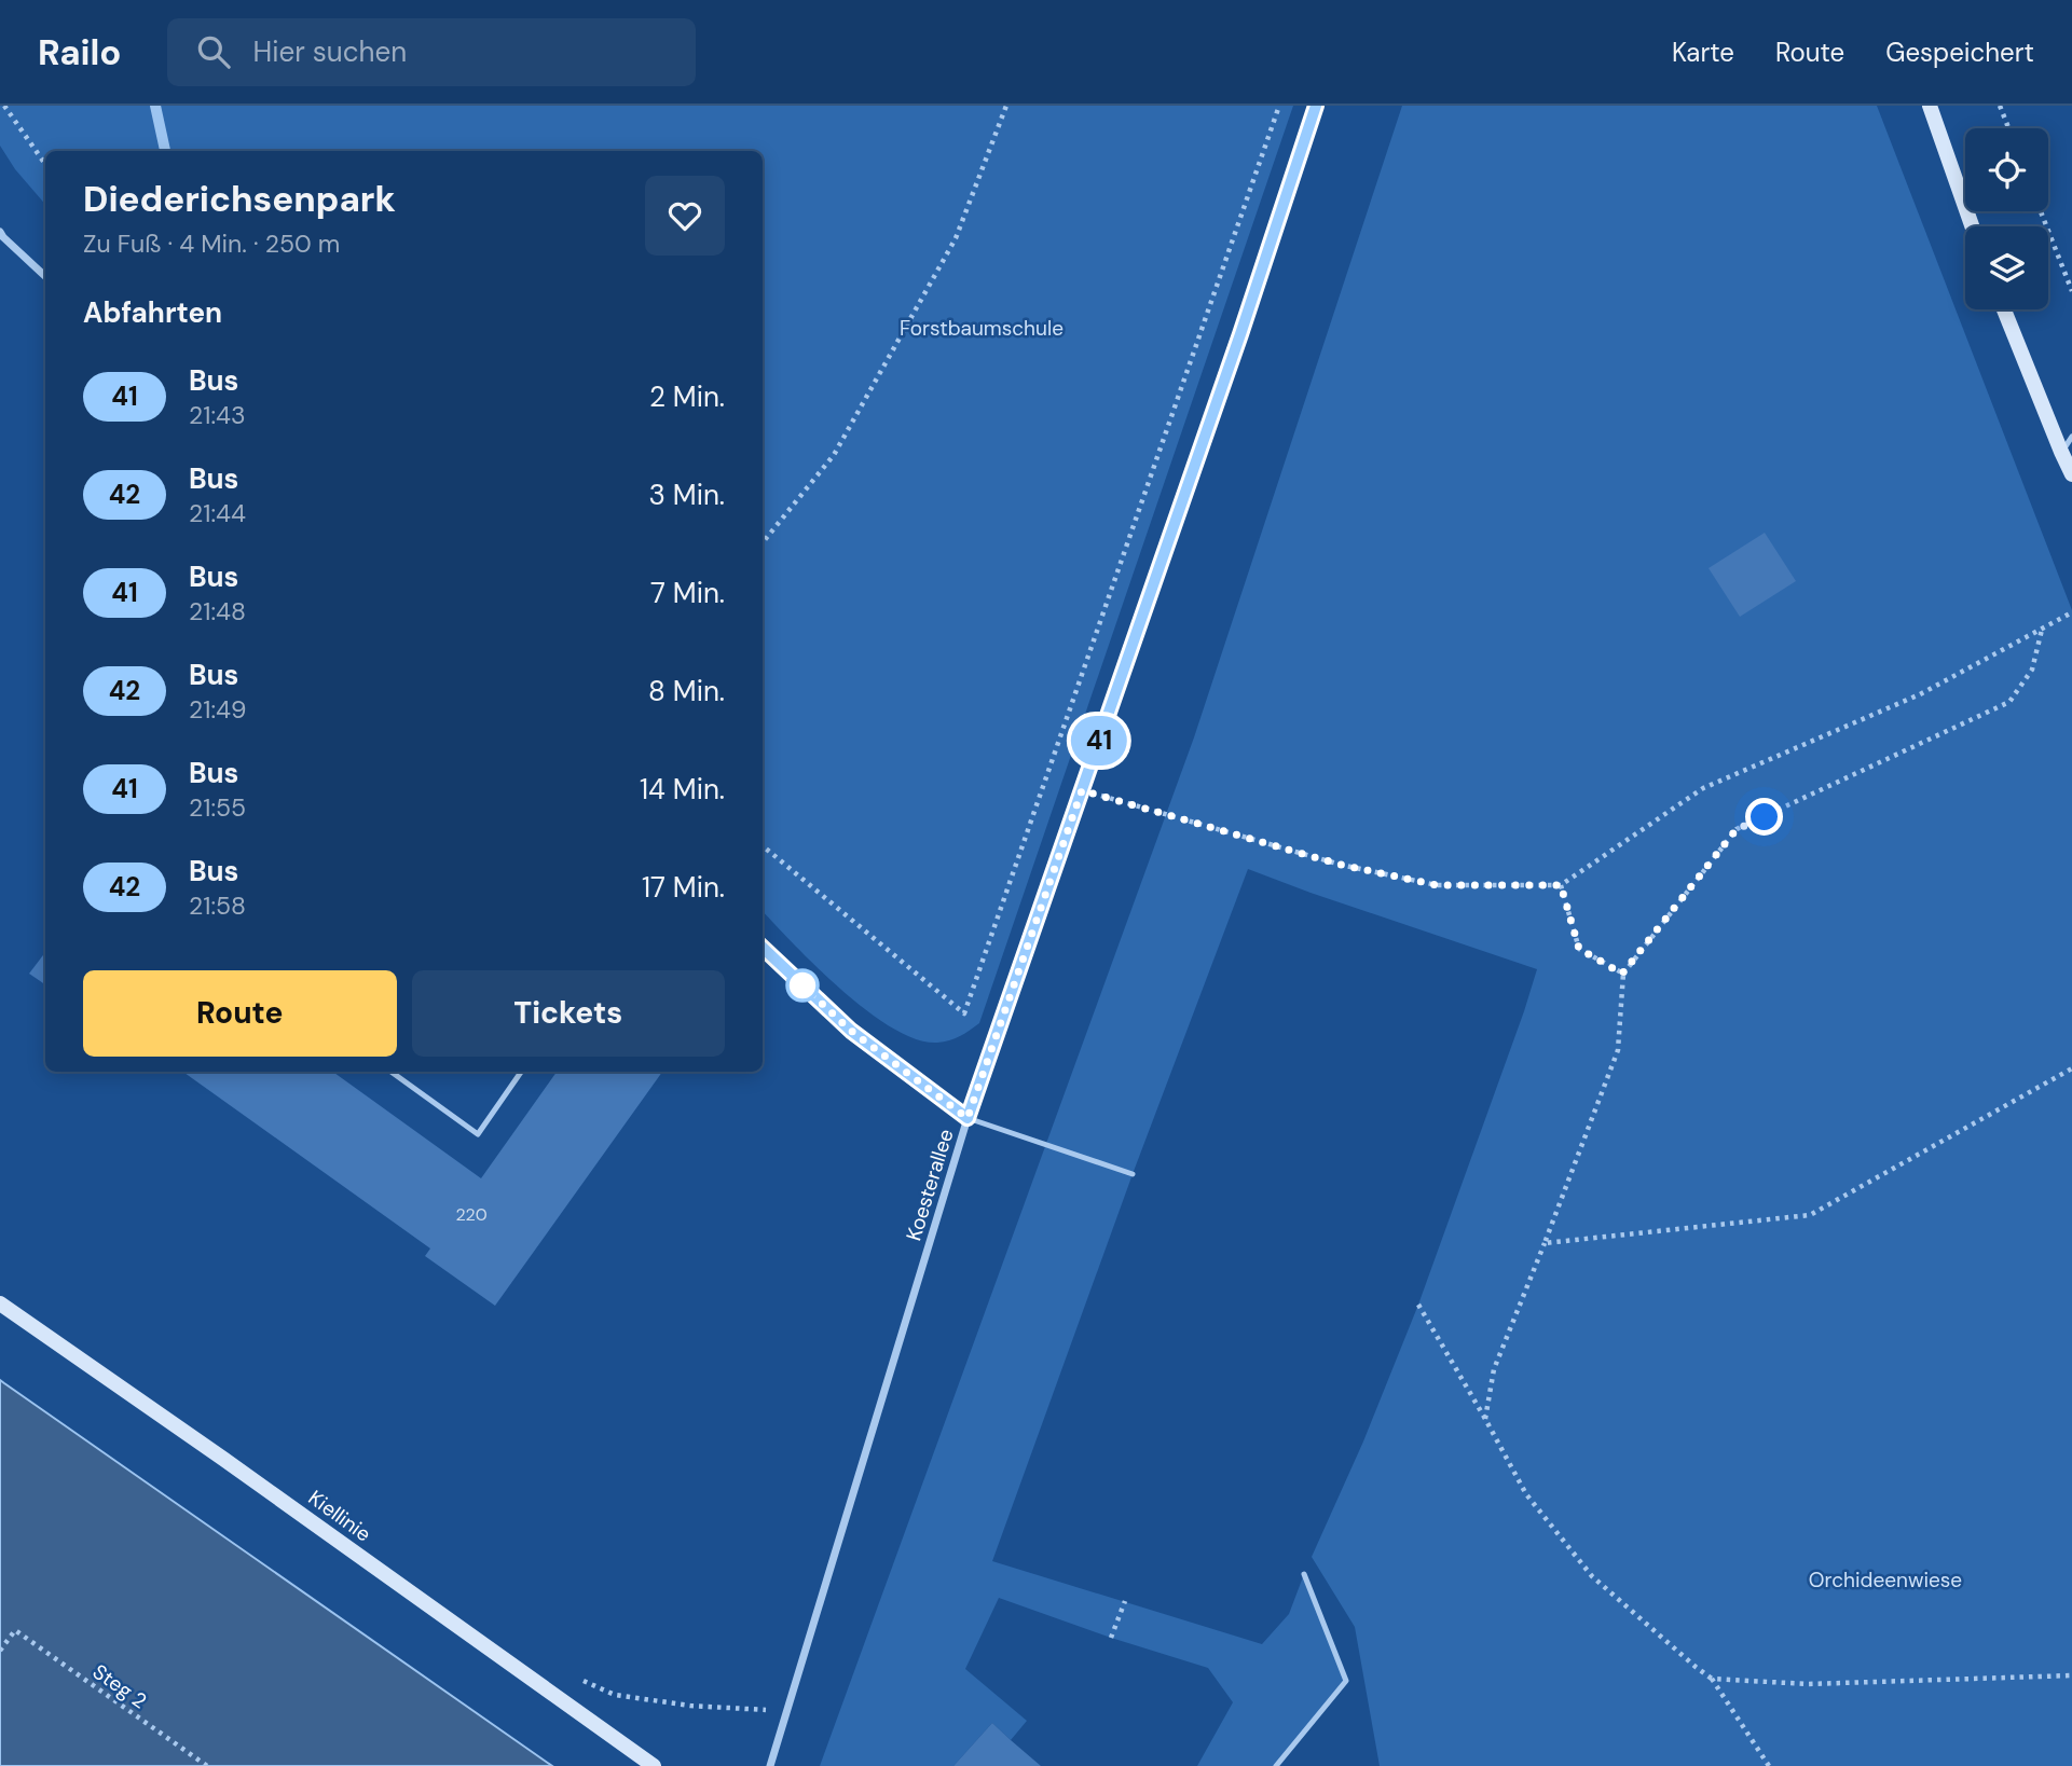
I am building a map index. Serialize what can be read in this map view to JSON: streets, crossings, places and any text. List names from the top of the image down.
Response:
{
  "streets": {
    "street": ["Koesterallee", "Kiellinie"],
    "path": ["Steg 2"]
  },
  "parks": ["Forstbaumschule", "Orchideenwiese"],
  "lines": ["bus line 41"],
  "house_numbers": ["220"],
  "page": {
    "header": "Railo",
    "search": "Hier suchen",
    "nav": ["Karte", "Route", "Gespeichert"],
    "on_map": "41",
    "heading": [
      ["Diederichsenpark", "Zu Fuß · 4 Min. · 250 m"],
      "Abfahrten"
    ],
    "list": [
      {
        "mark": "41",
        "name": "Bus",
        "note": "21:43",
        "value": "2 Min."
      },
      {
        "mark": "42",
        "name": "Bus",
        "note": "21:44",
        "value": "3 Min."
      },
      {
        "mark": "41",
        "name": "Bus",
        "note": "21:48",
        "value": "7 Min."
      },
      {
        "mark": "42",
        "name": "Bus",
        "note": "21:49",
        "value": "8 Min."
      },
      {
        "mark": "41",
        "name": "Bus",
        "note": "21:55",
        "value": "14 Min."
      },
      {
        "mark": "42",
        "name": "Bus",
        "note": "21:58",
        "value": "17 Min."
      }
    ],
    "buttons": ["Route", "Tickets"]
  }
}
